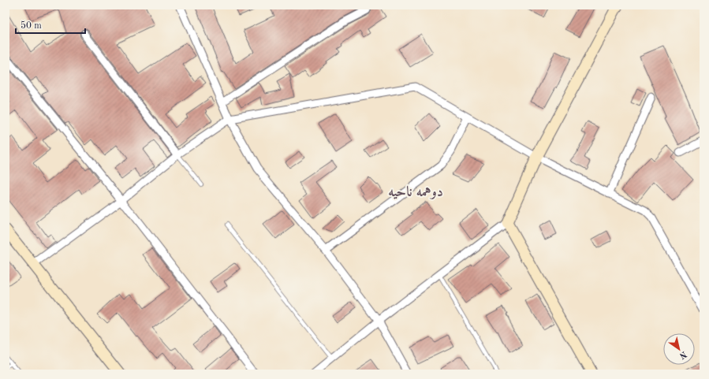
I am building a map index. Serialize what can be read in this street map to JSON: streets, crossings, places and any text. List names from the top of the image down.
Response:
{
  "districts": ["دوهمه ناحیه"],
  "scale_bar": "50 m",
  "north": "bottom right"
}
